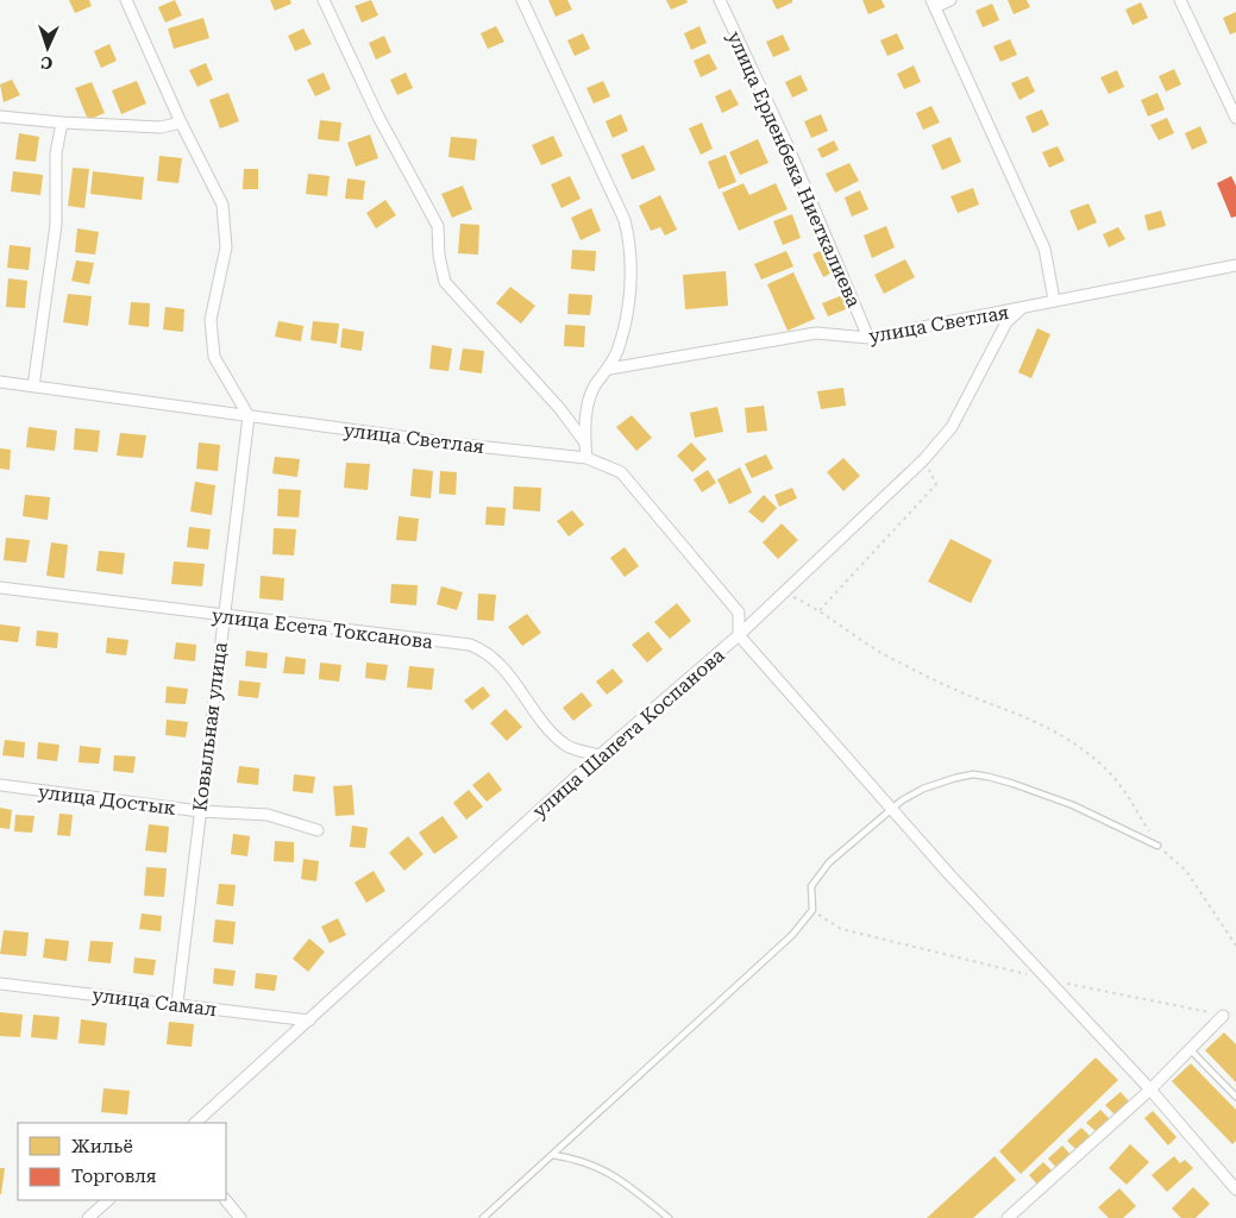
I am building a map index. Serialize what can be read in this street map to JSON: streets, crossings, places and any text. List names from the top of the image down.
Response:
{
  "streets": {
    "street": [
      "улица Ерденбека Ниеткалиева",
      "улица Светлая",
      "улица Есета Токсанова",
      "Ковыльная улица",
      "улица Шапета Коспанова",
      "улица Достык",
      "улица Самал"
    ]
  },
  "crossings": [
    ["улица Ерденбека Ниеткалиева", "улица Светлая"],
    ["улица Светлая", "Ковыльная улица"],
    ["улица Светлая", "улица Шапета Коспанова"],
    ["улица Есета Токсанова", "Ковыльная улица"],
    ["улица Есета Токсанова", "улица Шапета Коспанова"],
    ["Ковыльная улица", "улица Достык"],
    ["Ковыльная улица", "улица Самал"],
    ["улица Шапета Коспанова", "улица Самал"]
  ],
  "legend": ["Жильё", "Торговля"],
  "north": "bottom"
}
